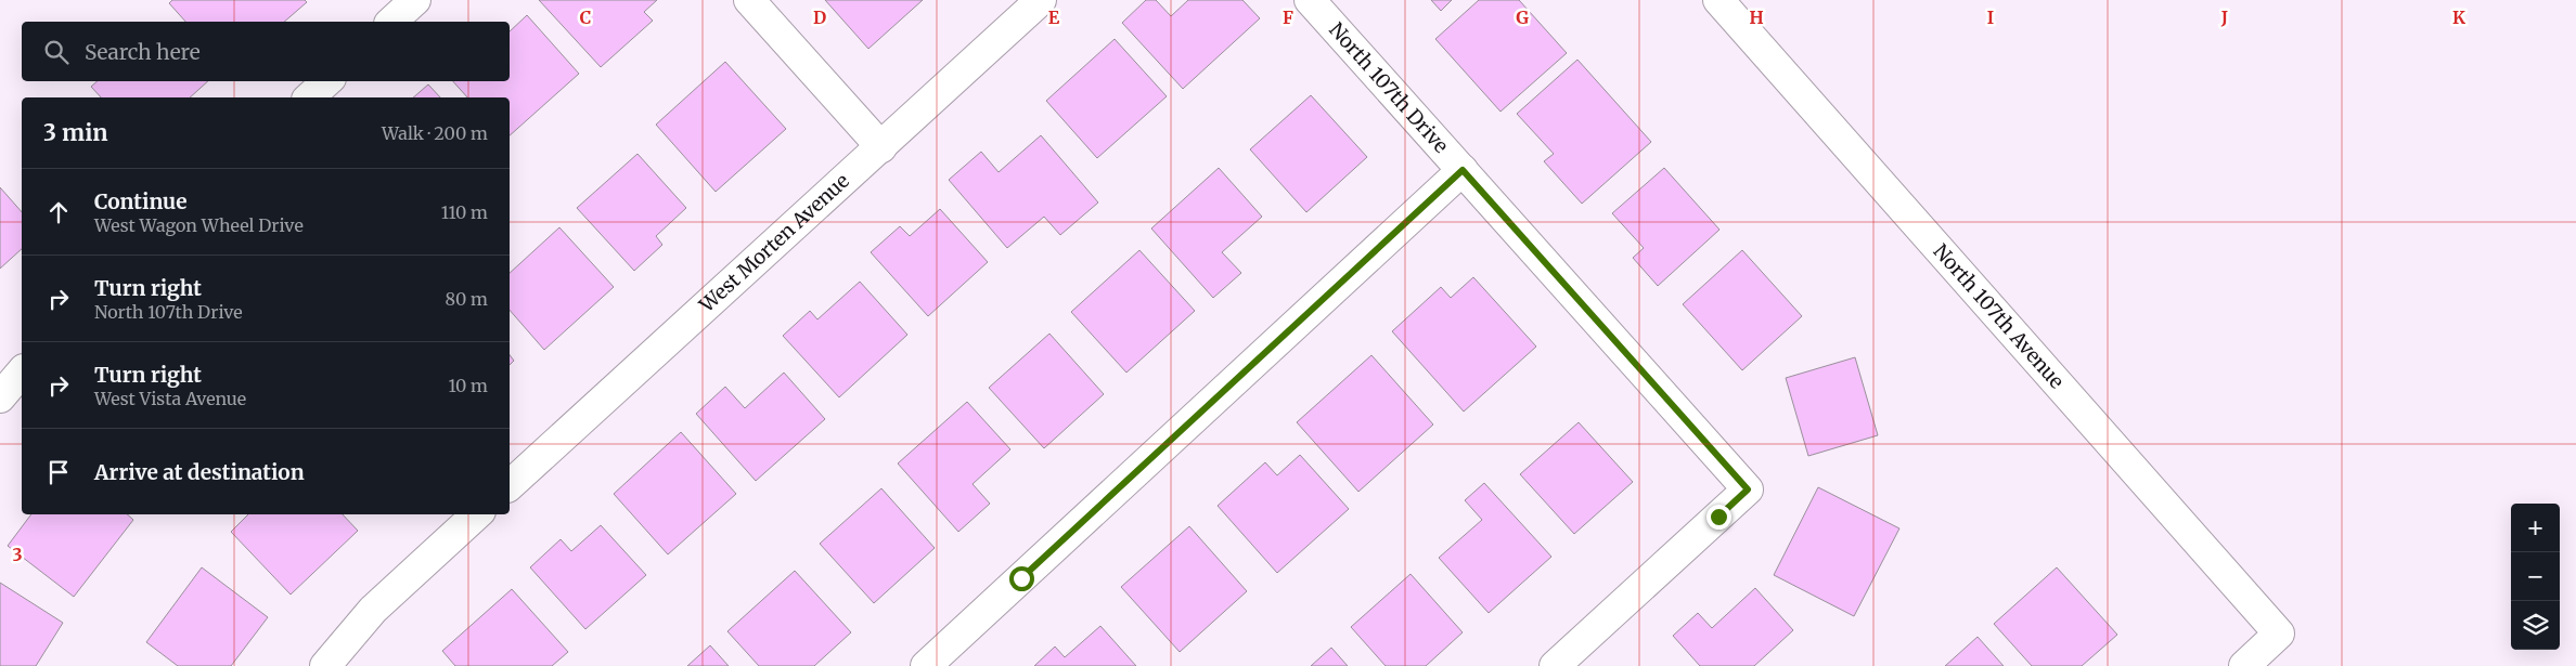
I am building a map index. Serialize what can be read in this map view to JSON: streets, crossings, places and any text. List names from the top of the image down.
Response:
{
  "streets": {
    "street": ["North 107th Drive", "West Morten Avenue", "North 107th Avenue"]
  },
  "page": {
    "search": "Search here",
    "heading": ["3 min", "Walk · 200 m"],
    "list": [
      ["Continue", "West Wagon Wheel Drive", "110 m"],
      ["Turn right", "North 107th Drive", "80 m"],
      ["Turn right", "West Vista Avenue", "10 m"],
      "Arrive at destination"
    ],
    "map_buttons": ["+", "−"]
  },
  "grid": {
    "columns": [
      "C",
      "D",
      "E",
      "F",
      "G",
      "H",
      "I",
      "J",
      "K"
    ],
    "rows": ["3"]
  }
}
